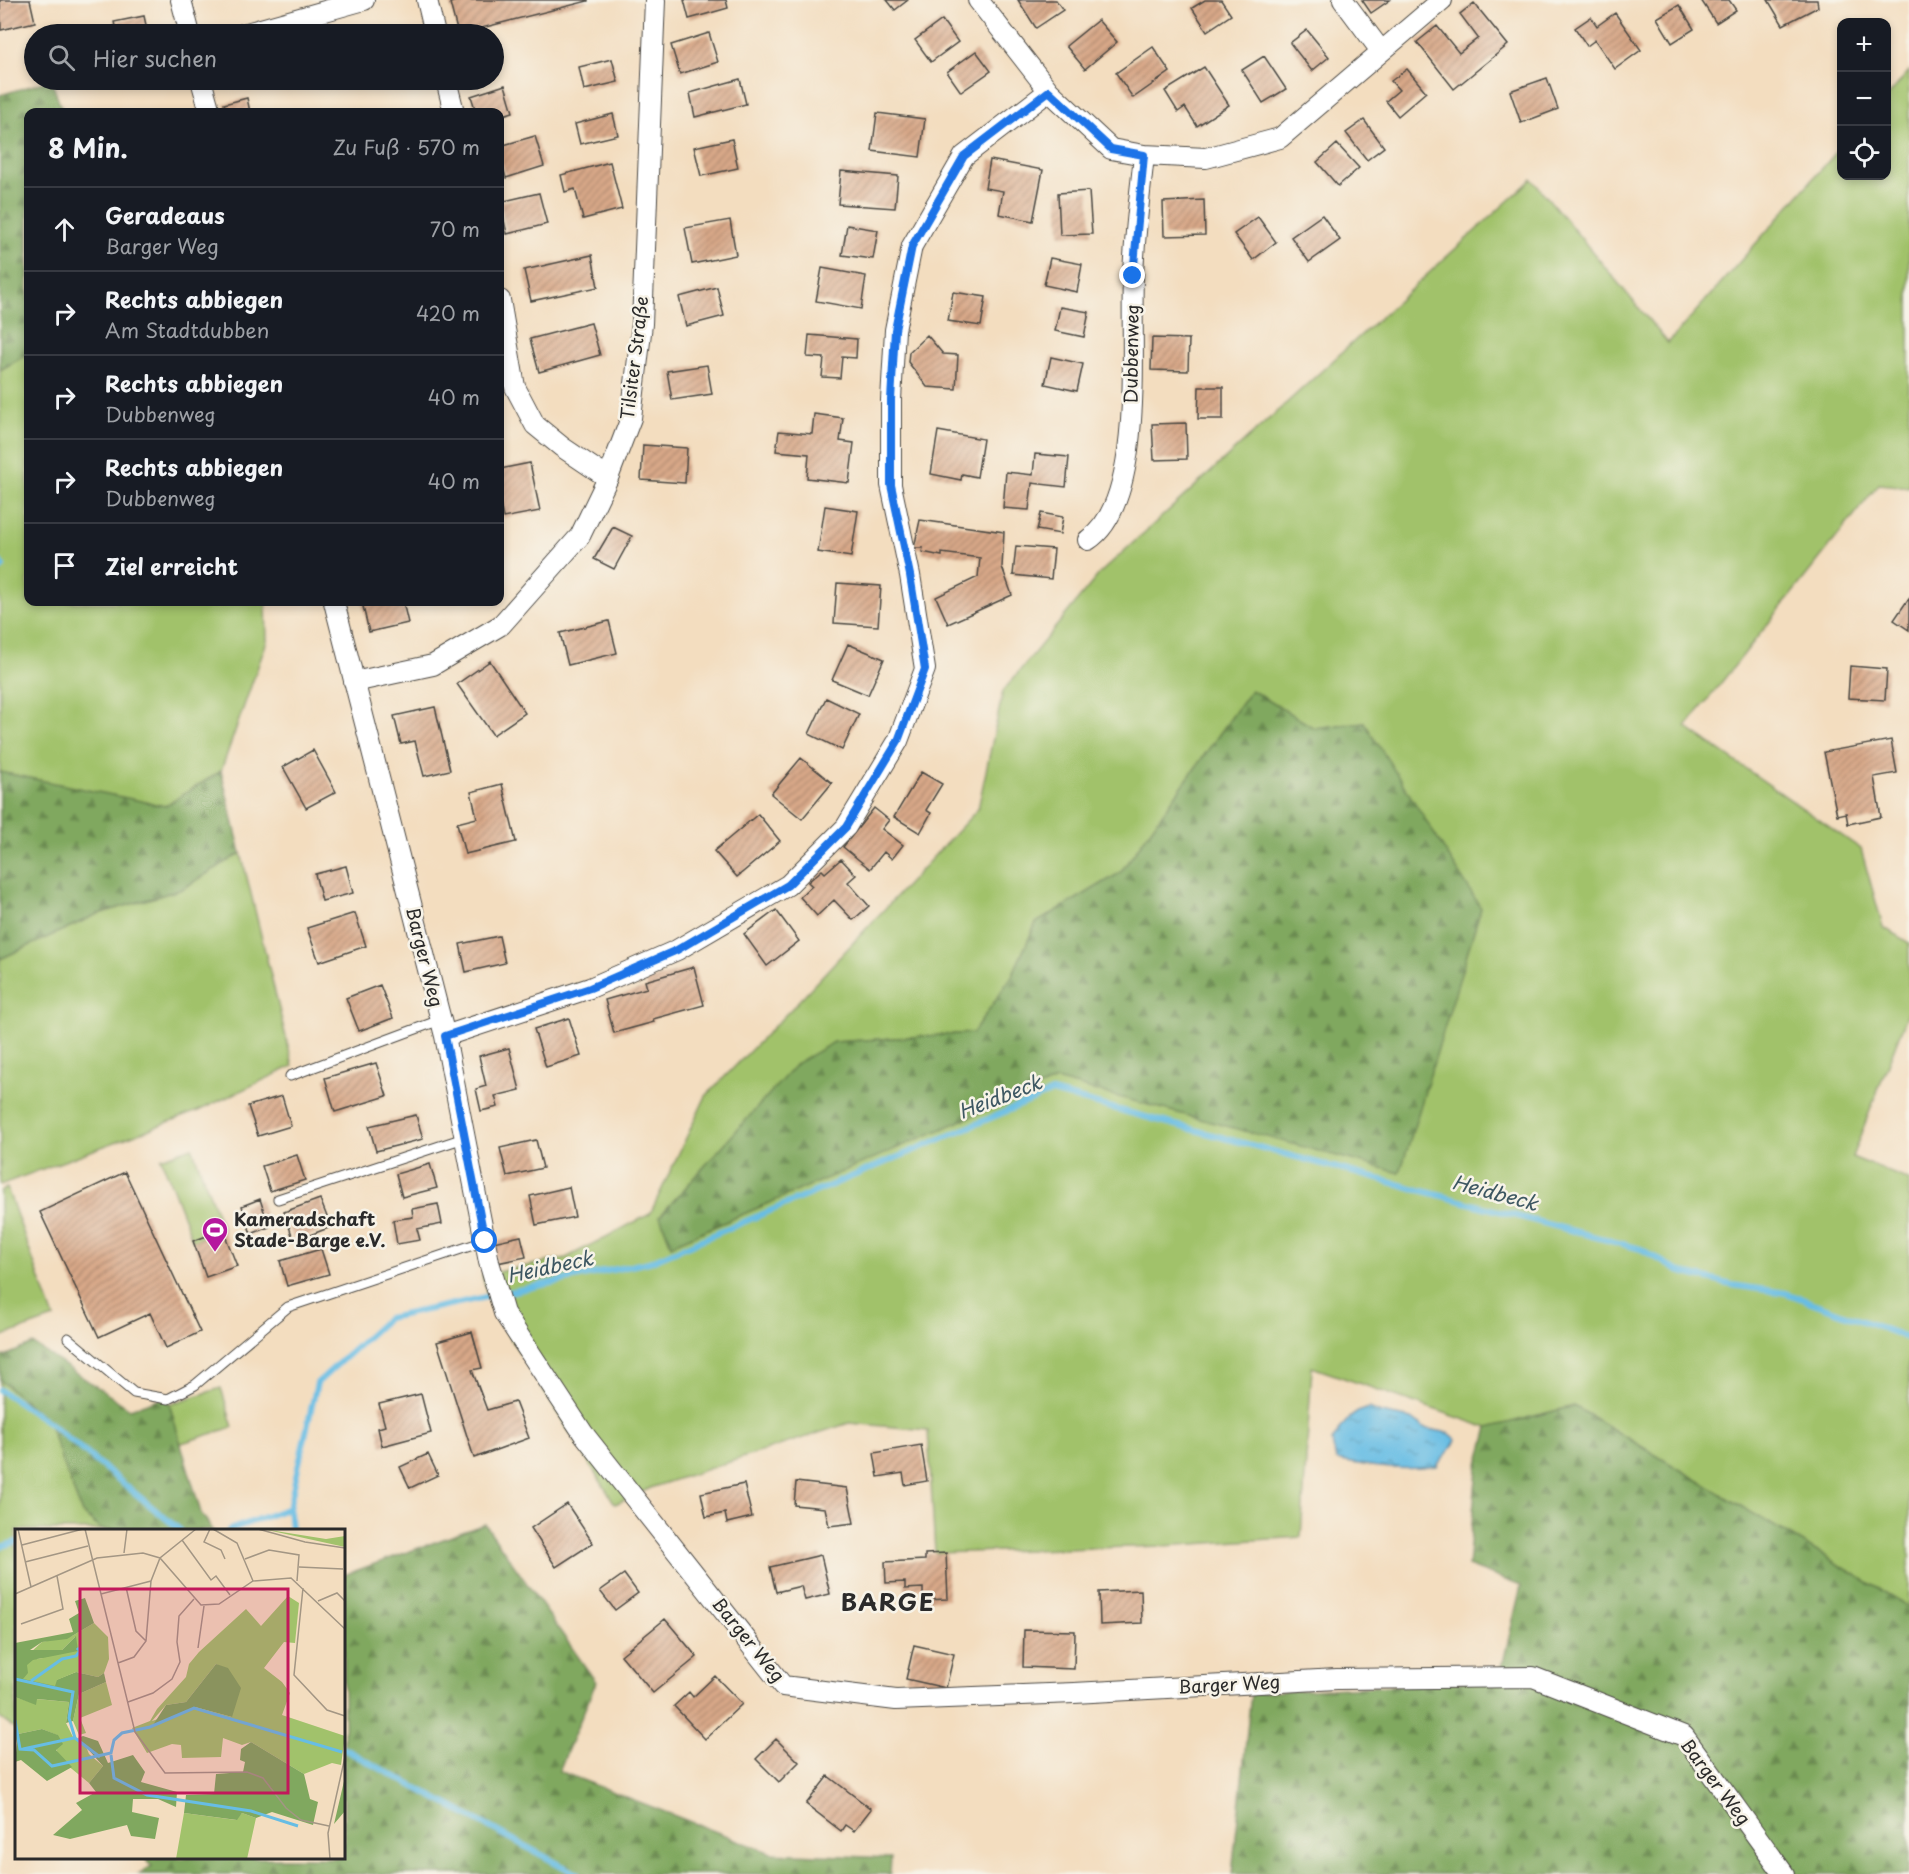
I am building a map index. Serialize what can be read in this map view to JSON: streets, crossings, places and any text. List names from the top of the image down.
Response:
{
  "streets": {
    "street": ["Dubbenweg", "Tilsiter Straße", "Barger Weg"]
  },
  "crossings": [
    ["Tilsiter Straße", "Barger Weg"]
  ],
  "districts": ["BARGE"],
  "water": ["Heidbeck"],
  "places": {
    "sports": ["Kameradschaft Stade-Barge e.V."]
  },
  "page": {
    "map_buttons": ["+", "−"],
    "search": "Hier suchen",
    "heading": ["8 Min.", "Zu Fuß · 570 m"],
    "list": [
      ["Geradeaus", "Barger Weg", "70 m"],
      ["Rechts abbiegen", "Am Stadtdubben", "420 m"],
      ["Rechts abbiegen", "Dubbenweg", "40 m"],
      ["Rechts abbiegen", "Dubbenweg", "40 m"],
      "Ziel erreicht"
    ]
  }
}
